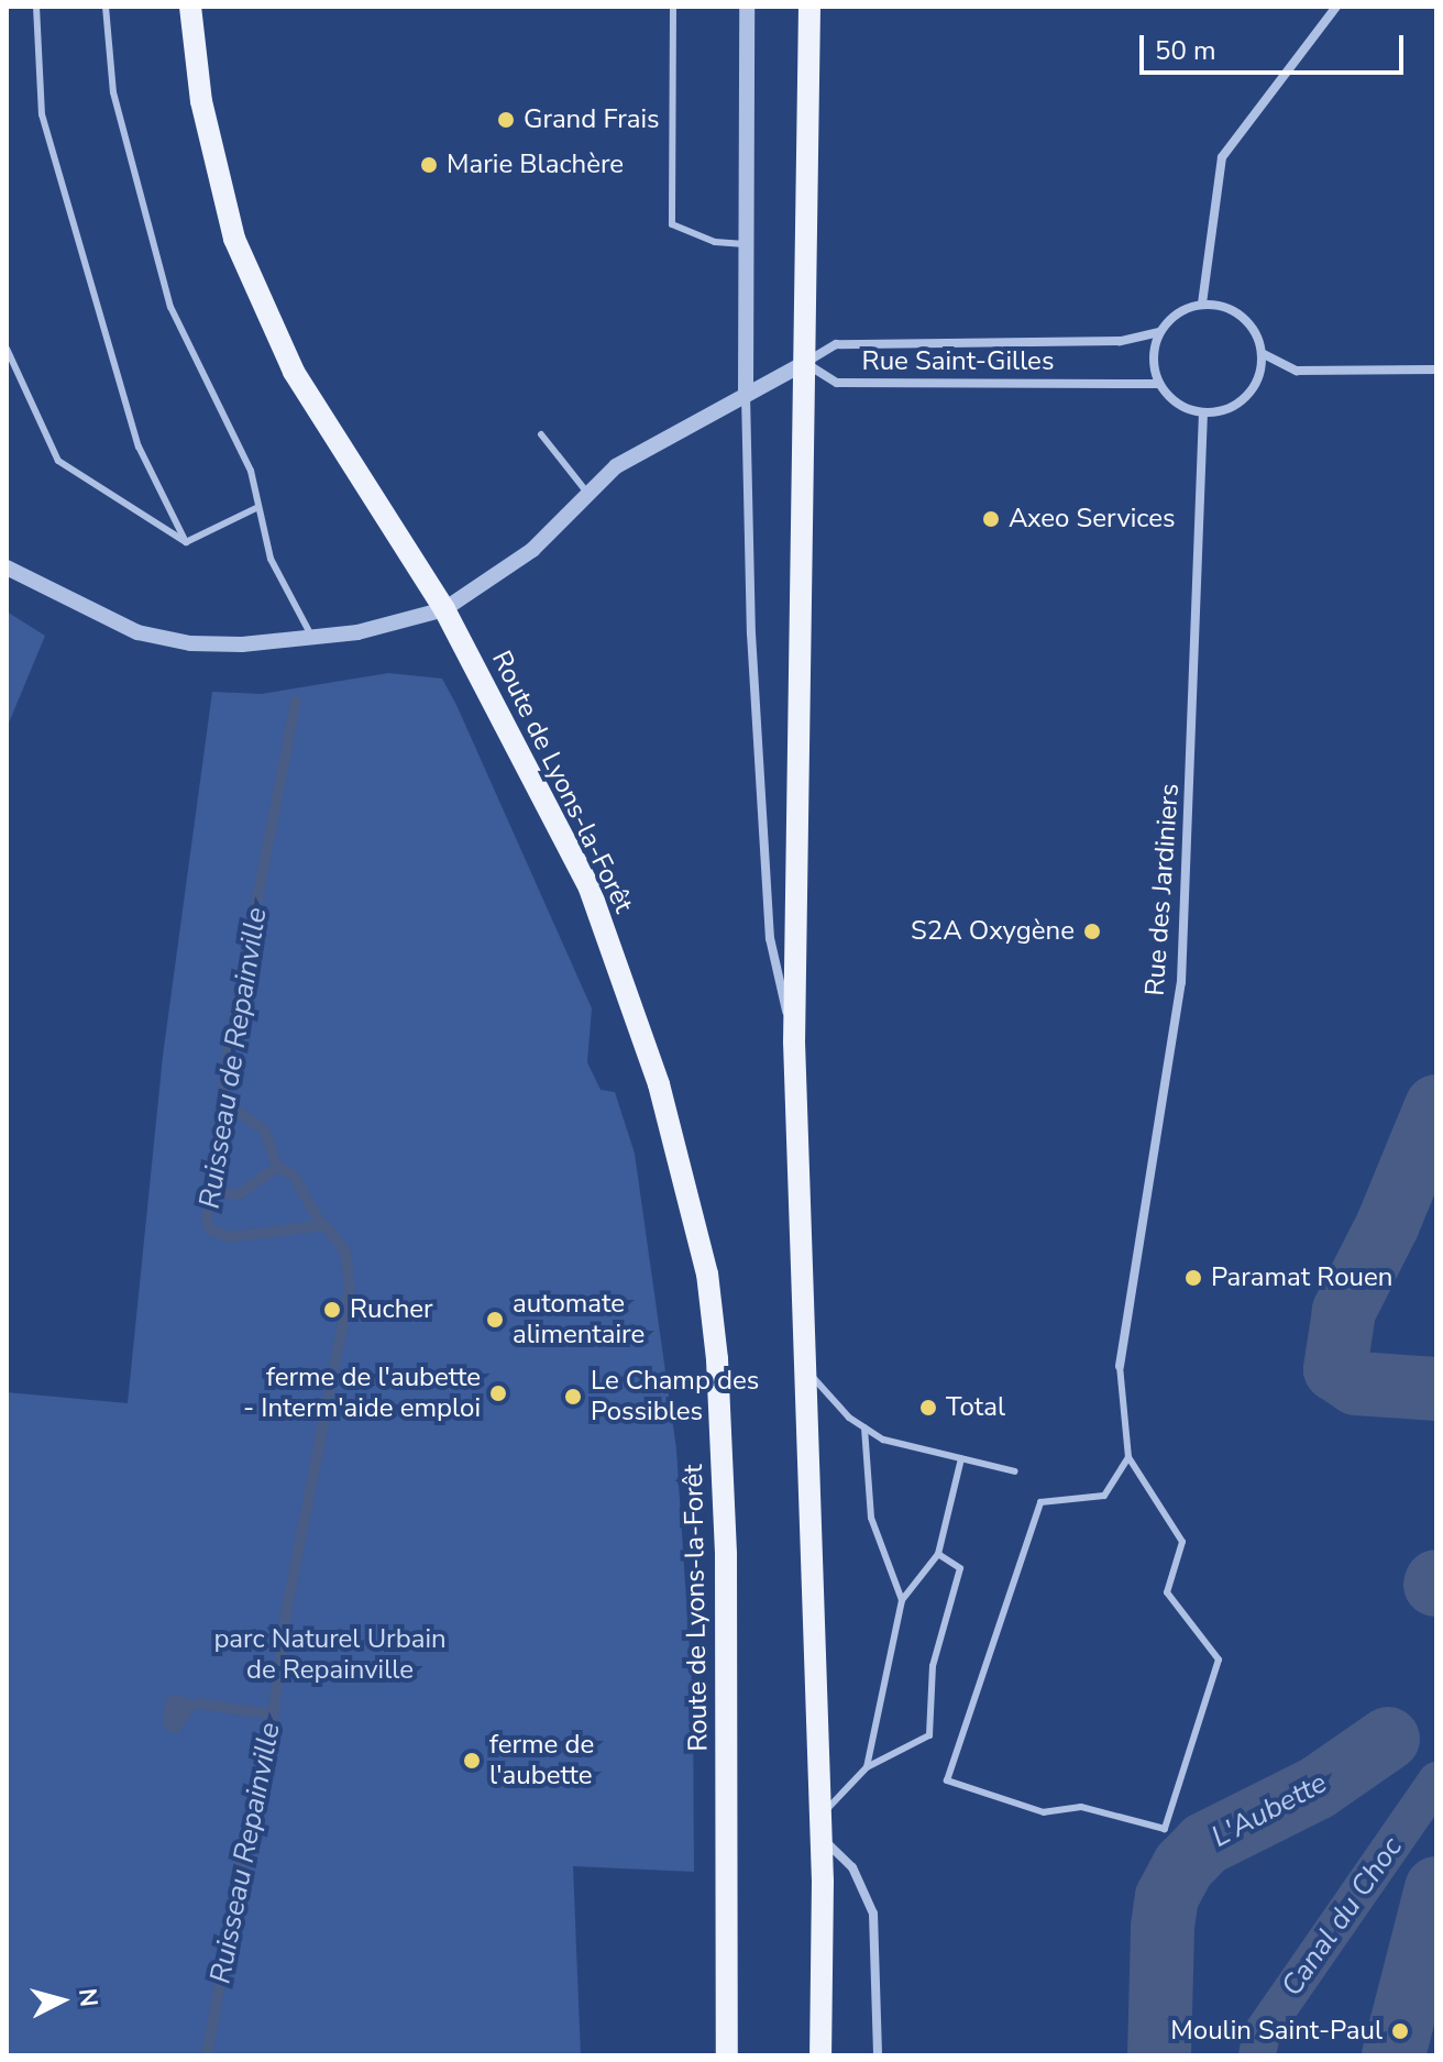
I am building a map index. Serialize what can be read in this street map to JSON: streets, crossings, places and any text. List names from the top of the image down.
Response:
{
  "streets": {
    "main road": ["Route de Lyons-la-Forêt"],
    "street": ["Rue Saint-Gilles", "Rue des Jardiniers"]
  },
  "crossings": [
    ["Rue Saint-Gilles", "Rue des Jardiniers"]
  ],
  "water": [
    "Ruisseau de Repainville",
    "L'Aubette",
    "Ruisseau Repainville",
    "Canal du Choc"
  ],
  "parks": ["parc Naturel Urbain de Repainville"],
  "places": [
    "Grand Frais",
    "Marie Blachère",
    "Axeo Services",
    "S2A Oxygène",
    "Paramat Rouen",
    "Rucher",
    "automate alimentaire",
    "ferme de l'aubette - Interm'aide emploi",
    "Le Champ des Possibles",
    "Total",
    "ferme de l'aubette",
    "Moulin Saint-Paul"
  ],
  "scale_bar": "50 m",
  "north": "right"
}
